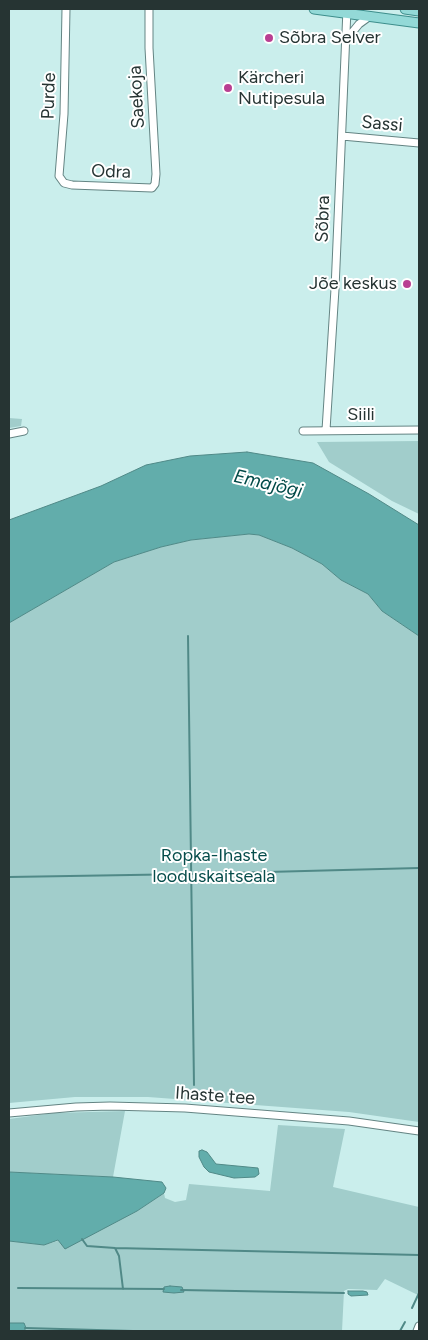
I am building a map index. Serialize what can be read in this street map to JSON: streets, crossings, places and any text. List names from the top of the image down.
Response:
{
  "streets": {
    "street": [
      "Purde",
      "Saekoja",
      "Sassi",
      "Odra",
      "Sõbra",
      "Siili",
      "Ihaste tee"
    ]
  },
  "crossings": [
    ["Purde", "Odra"],
    ["Saekoja", "Odra"],
    ["Sassi", "Sõbra"],
    ["Sõbra", "Siili"]
  ],
  "water": ["Emajõgi"],
  "parks": ["Ropka-Ihaste looduskaitseala"],
  "places": ["Sõbra Selver", "Kärcheri Nutipesula", "Jõe keskus"]
}
